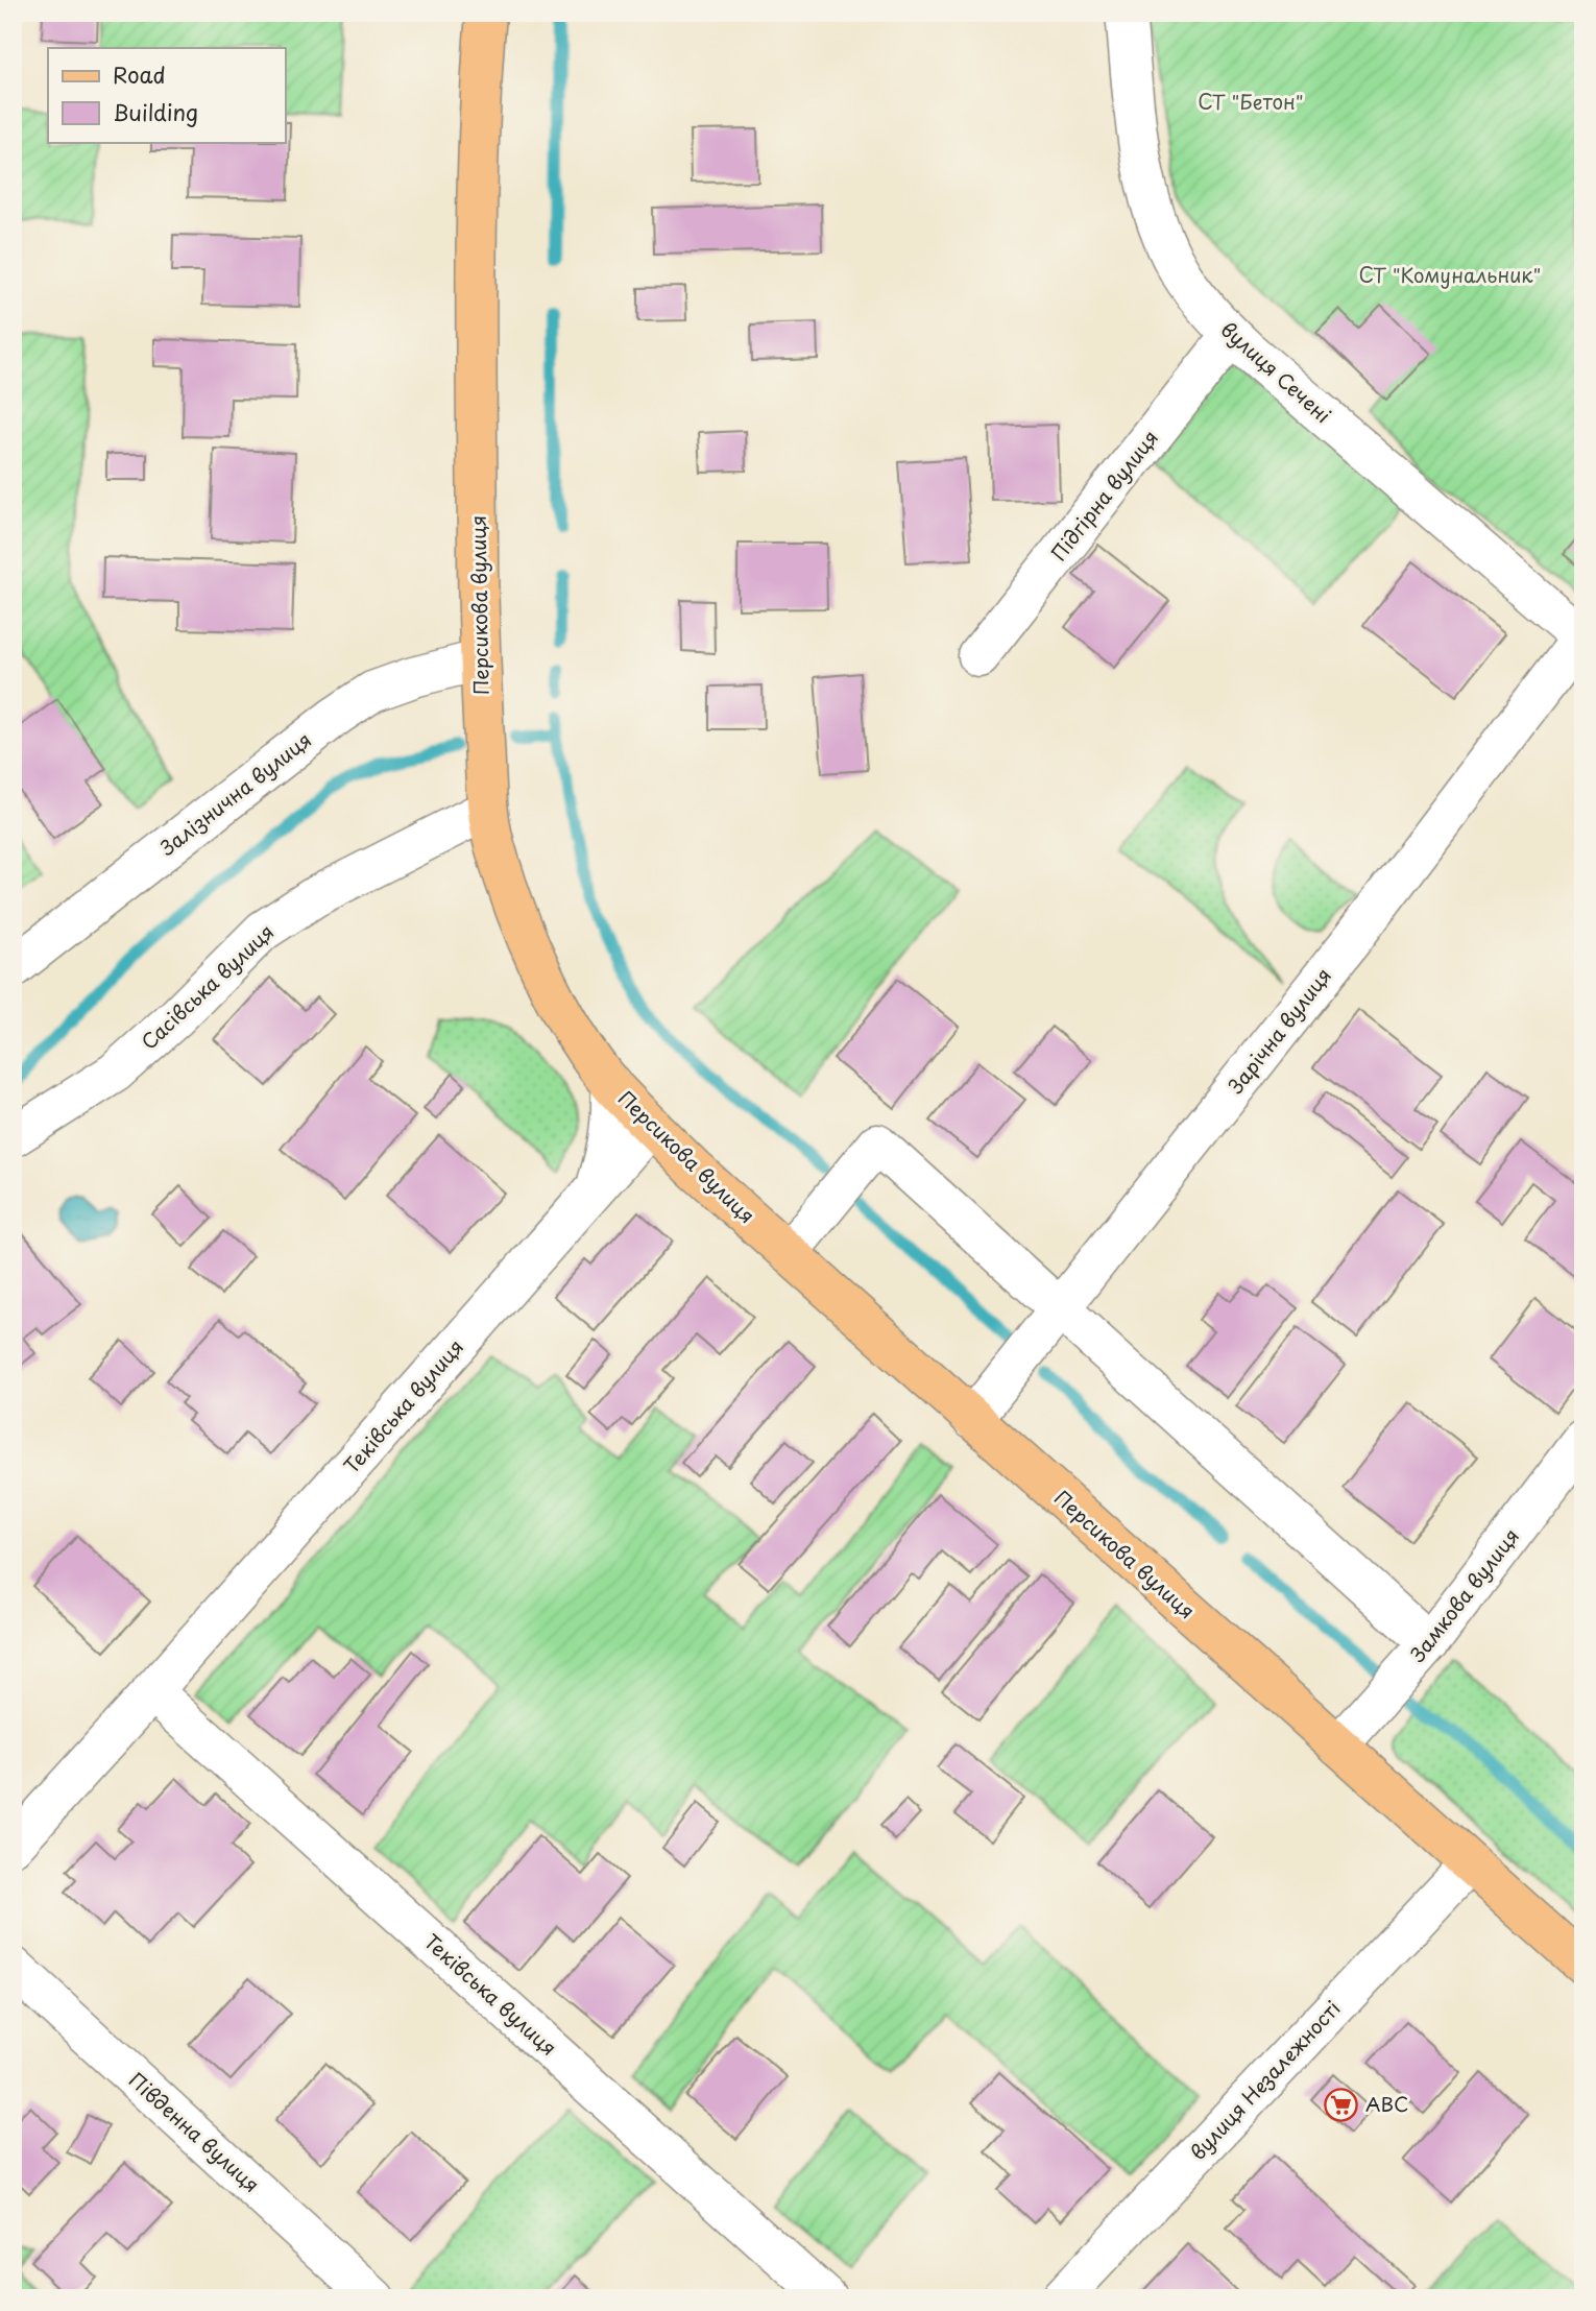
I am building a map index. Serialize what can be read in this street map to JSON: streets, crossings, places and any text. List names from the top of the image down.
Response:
{
  "streets": {
    "main road": ["Персикова вулиця"],
    "street": [
      "вулиця Сечені",
      "Підгірна вулиця",
      "Залізнична вулиця",
      "Сасівська вулиця",
      "Зарічна вулиця",
      "Теківська вулиця",
      "Замкова вулиця",
      "вулиця Незалежності",
      "Південна вулиця"
    ]
  },
  "crossings": [
    ["вулиця Сечені", "Підгірна вулиця"],
    ["вулиця Сечені", "Зарічна вулиця"],
    ["Персикова вулиця", "Залізнична вулиця"],
    ["Персикова вулиця", "Сасівська вулиця"],
    ["Персикова вулиця", "Зарічна вулиця"],
    ["Персикова вулиця", "Теківська вулиця"],
    ["Персикова вулиця", "Замкова вулиця"],
    ["Персикова вулиця", "вулиця Незалежності"]
  ],
  "parks": ["СТ \"Бетон\"", "СТ \"Комунальник\""],
  "places": {
    "supermarket": ["ABC"]
  },
  "legend": ["Road", "Building"]
}
